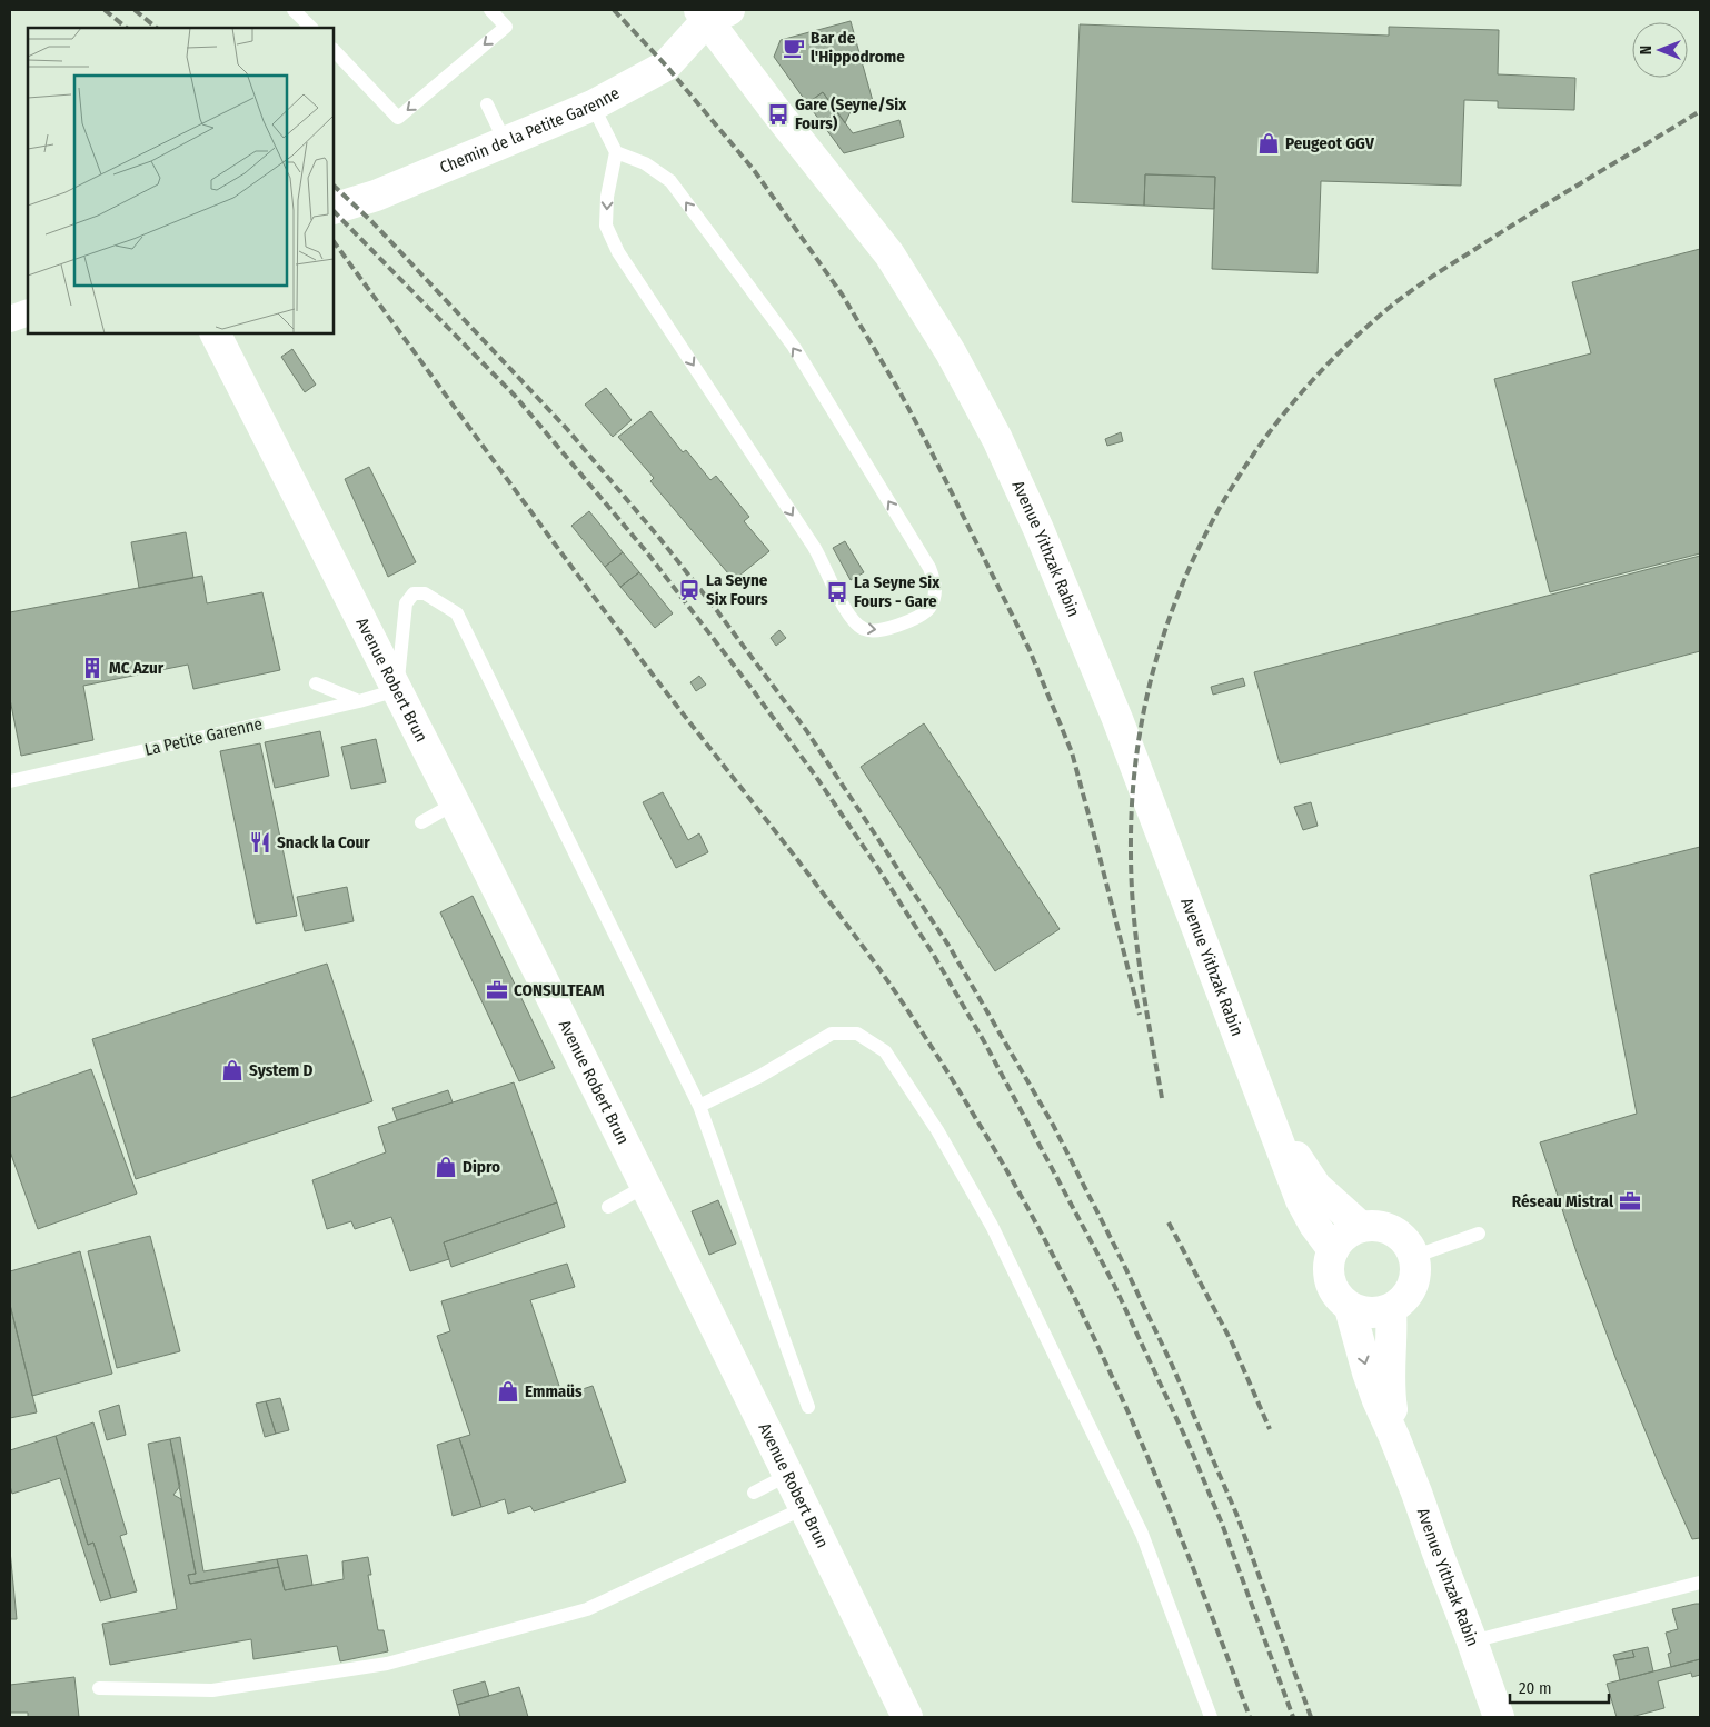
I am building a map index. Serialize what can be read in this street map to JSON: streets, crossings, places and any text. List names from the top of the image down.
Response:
{
  "streets": {
    "main road": ["Chemin de la Petite Garenne", "Avenue Yithzak Rabin", "Avenue Robert Brun"],
    "lane": ["La Petite Garenne"]
  },
  "crossings": [
    ["Chemin de la Petite Garenne", "Avenue Yithzak Rabin"],
    ["Avenue Robert Brun", "La Petite Garenne"]
  ],
  "places": {
    "cafe": ["Bar de l'Hippodrome"],
    "bus stop": ["Gare (Seyne/Six Fours)", "La Seyne Six Fours - Gare"],
    "shop": [
      "Peugeot GGV",
      "System D",
      "Dipro",
      "Emmaüs"
    ],
    "station": ["La Seyne Six Fours"],
    "building": ["MC Azur"],
    "restaurant": ["Snack la Cour"],
    "office": ["CONSULTEAM", "Réseau Mistral"]
  },
  "scale_bar": "20 m",
  "north": "left"
}
